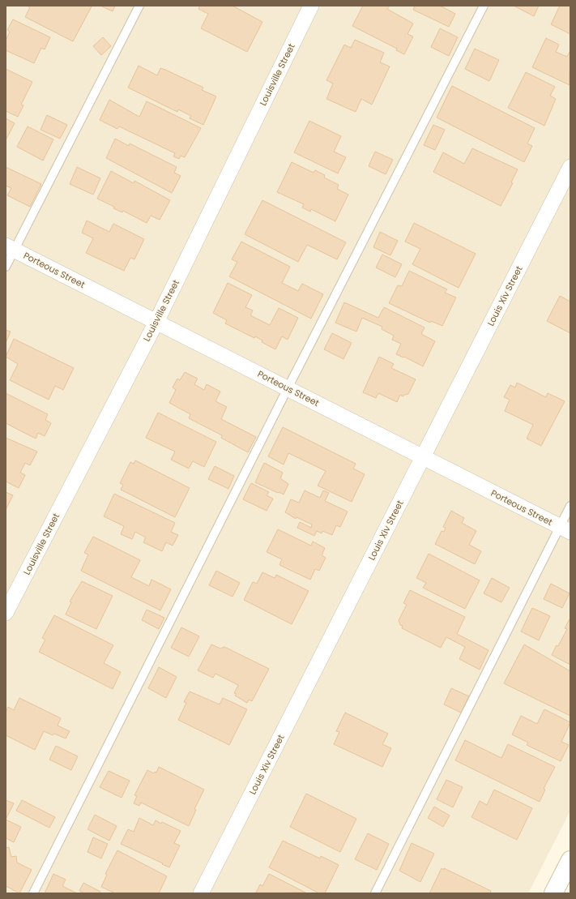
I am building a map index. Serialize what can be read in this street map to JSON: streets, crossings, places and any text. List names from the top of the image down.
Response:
{
  "streets": {
    "street": ["Louisville Street", "Porteous Street", "Louis Xiv Street"]
  },
  "crossings": [
    ["Louisville Street", "Porteous Street"],
    ["Porteous Street", "Louis Xiv Street"]
  ]
}
